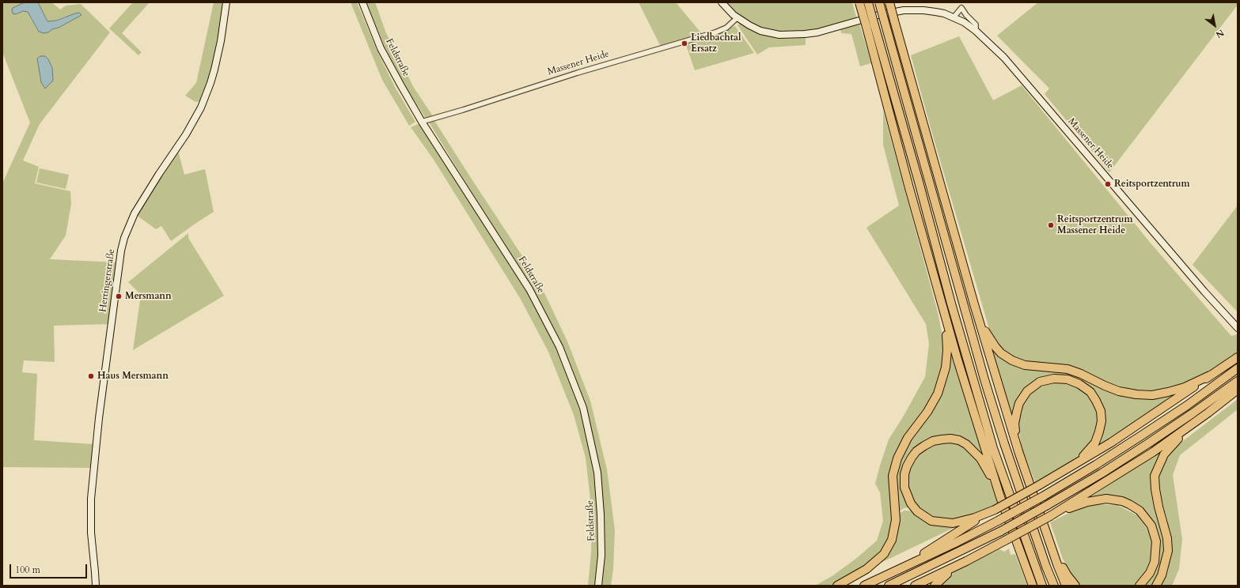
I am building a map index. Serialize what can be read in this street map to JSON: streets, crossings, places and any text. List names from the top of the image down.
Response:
{
  "streets": {
    "street": ["Feldstraße", "Massener Heide", "Hertingerstraße"]
  },
  "crossings": [
    ["Feldstraße", "Massener Heide"]
  ],
  "places": [
    "Liedbachtal Ersatz",
    "Reitsportzentrum",
    "Reitsportzentrum Massener Heide",
    "Mersmann",
    "Haus Mersmann"
  ],
  "scale_bar": "100 m",
  "north": "bottom right"
}
